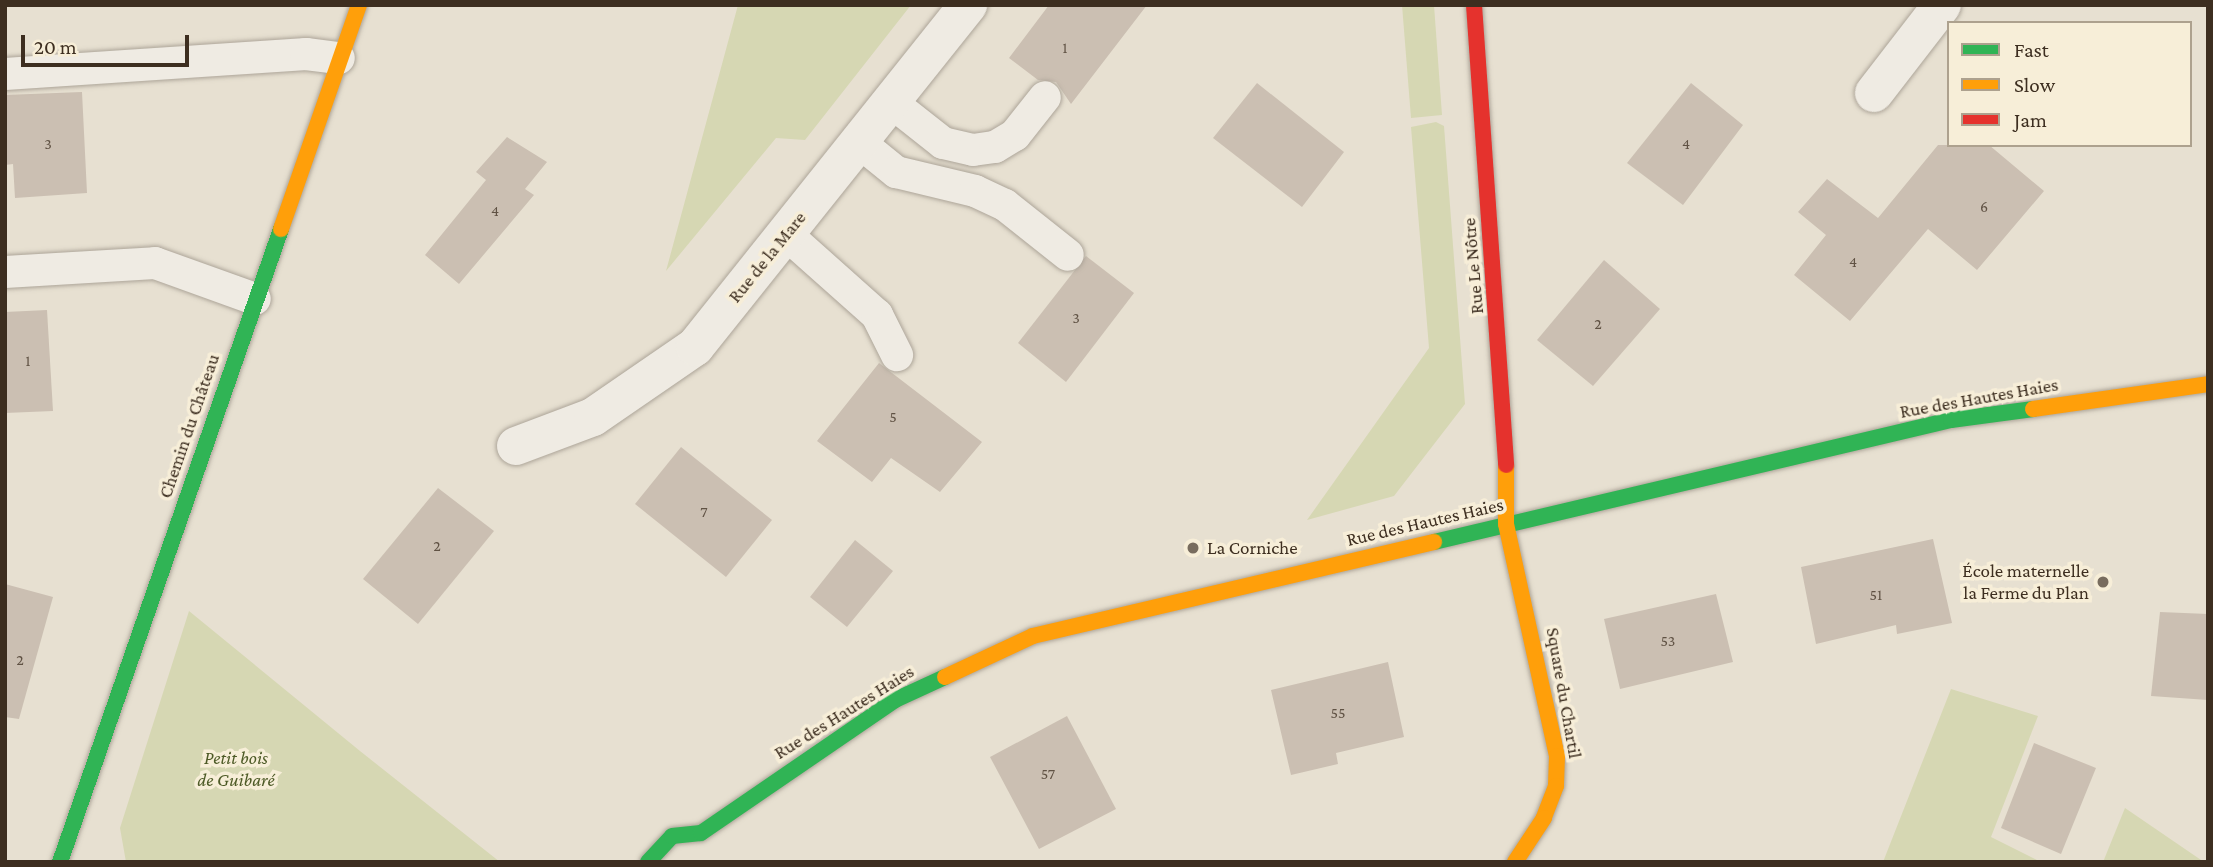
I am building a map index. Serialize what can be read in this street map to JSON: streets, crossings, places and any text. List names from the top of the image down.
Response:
{
  "streets": {
    "street": [
      "Rue de la Mare",
      "Rue Le Nôtre",
      "Rue des Hautes Haies",
      "Chemin du Château",
      "Square du Chartil"
    ]
  },
  "crossings": [
    ["Rue Le Nôtre", "Rue des Hautes Haies"],
    ["Rue Le Nôtre", "Square du Chartil"],
    ["Rue des Hautes Haies", "Square du Chartil"]
  ],
  "parks": ["Petit bois de Guibaré"],
  "places": ["La Corniche", "École maternelle la Ferme du Plan"],
  "house_numbers": [
    "1",
    "3",
    "4",
    "6",
    "4",
    "4",
    "3",
    "2",
    "1",
    "5",
    "7",
    "2",
    "51",
    "53",
    "2",
    "55",
    "57"
  ],
  "legend": ["Fast", "Slow", "Jam"],
  "scale_bar": "20 m"
}
